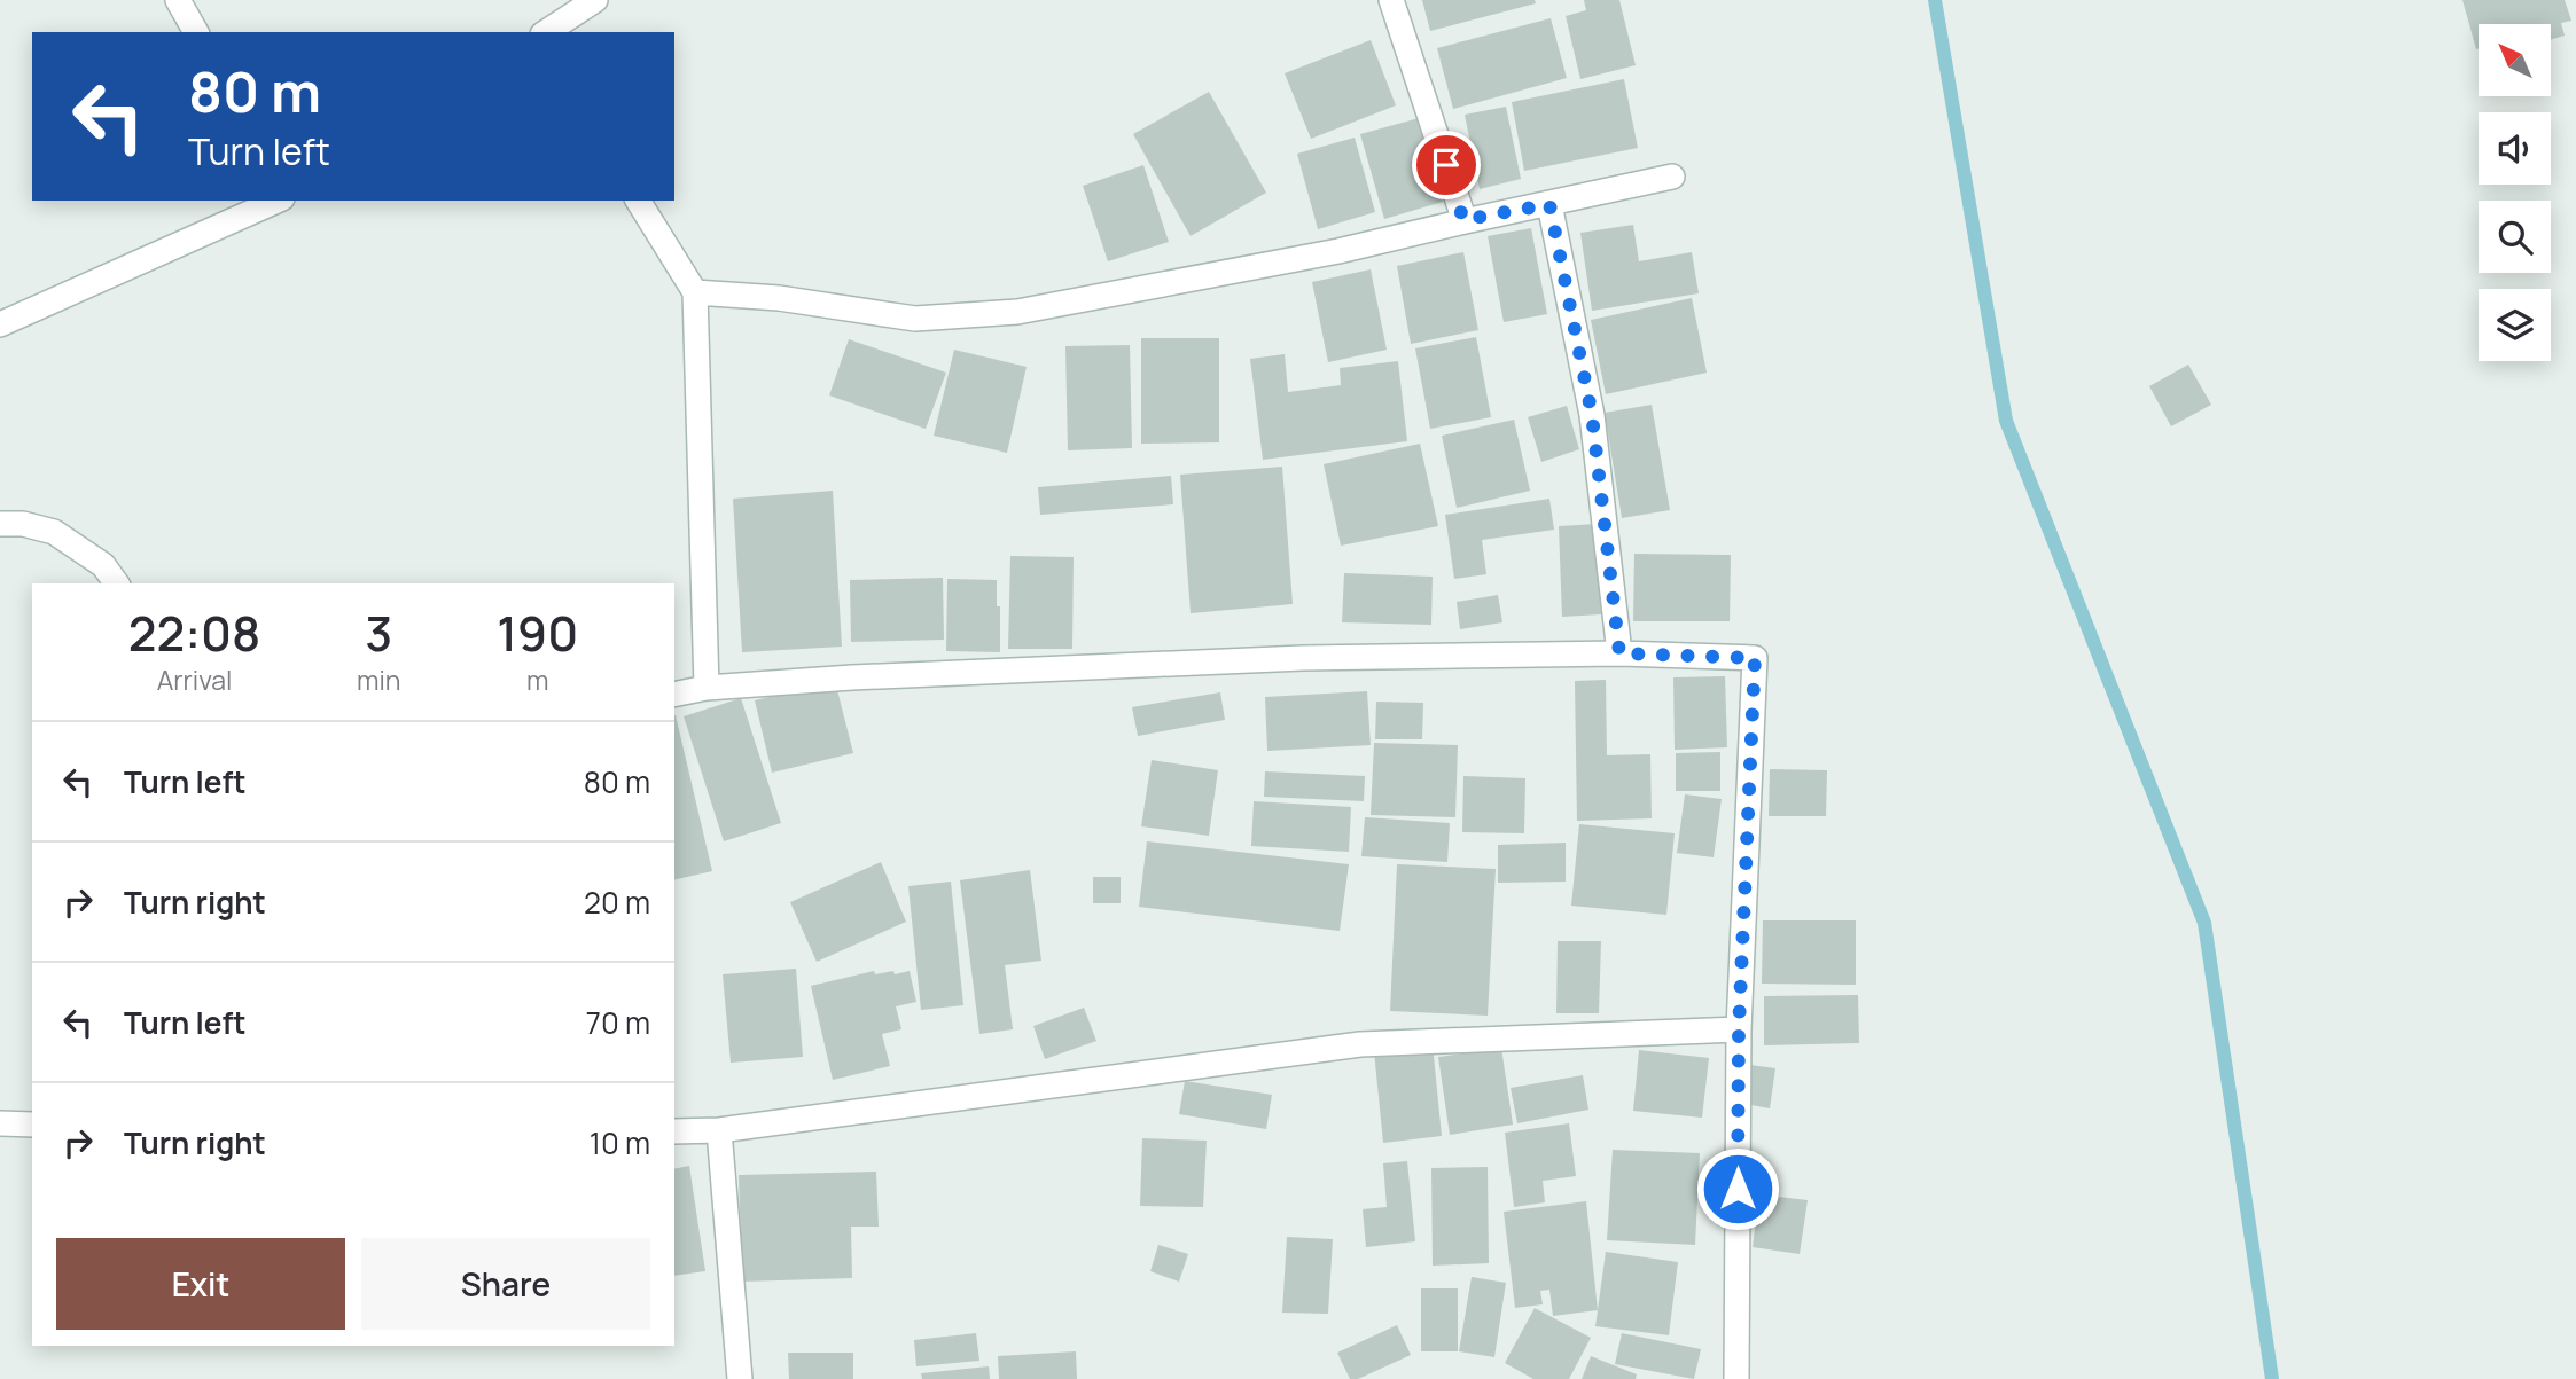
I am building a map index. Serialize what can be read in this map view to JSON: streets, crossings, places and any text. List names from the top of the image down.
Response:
{
  "north": "top left",
  "page": {
    "turn": ["80 m", "Turn left"],
    "eta": [
      "22:08",
      "Arrival",
      "3",
      "min",
      "190",
      "m"
    ],
    "list": [
      {
        "name": "Turn left",
        "value": "80 m"
      },
      {
        "name": "Turn right",
        "value": "20 m"
      },
      {
        "name": "Turn left",
        "value": "70 m"
      },
      {
        "name": "Turn right",
        "value": "10 m"
      }
    ],
    "buttons": ["Exit", "Share"]
  }
}
